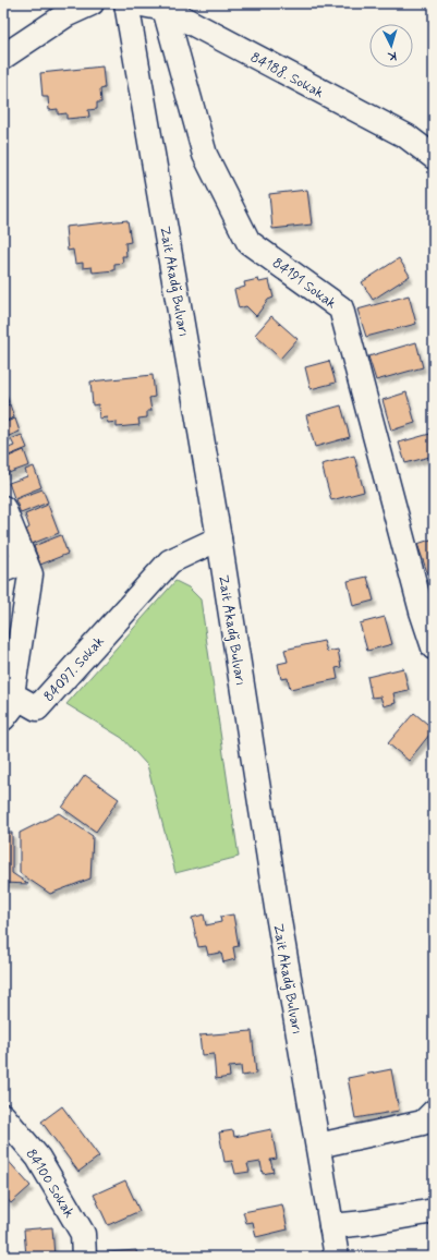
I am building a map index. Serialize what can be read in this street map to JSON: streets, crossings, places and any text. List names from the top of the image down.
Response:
{
  "streets": {
    "street": [
      "84188. Sokak",
      "Zait Akadğ Bulvarı",
      "84191 Sokak",
      "84097. Sokak",
      "84100 Sokak"
    ]
  },
  "crossings": [
    ["84188. Sokak", "84191 Sokak"],
    ["Zait Akadğ Bulvarı", "84097. Sokak"]
  ],
  "north": "bottom"
}
